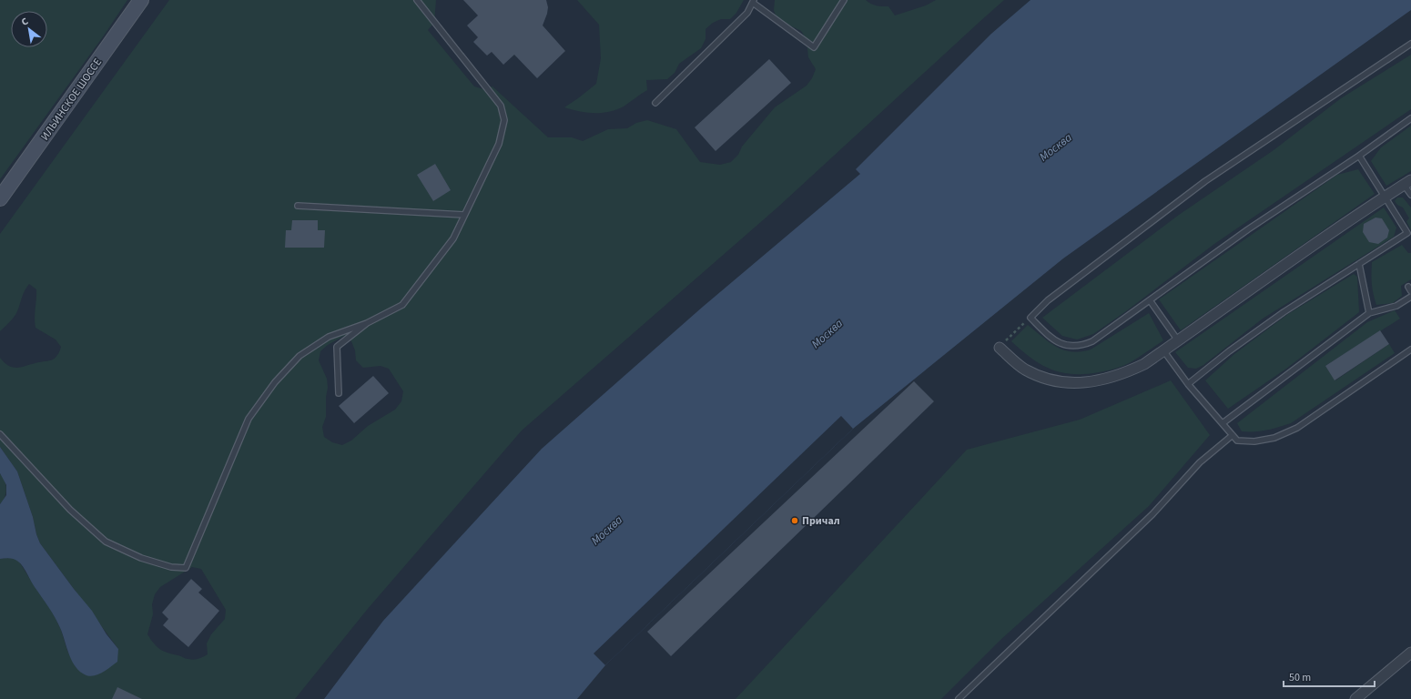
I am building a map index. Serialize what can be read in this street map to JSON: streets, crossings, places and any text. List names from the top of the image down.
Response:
{
  "streets": {
    "main road": ["ИЛЬИНСКОЕ ШОССЕ"]
  },
  "water": ["Москва"],
  "places": ["Причал"],
  "scale_bar": "50 m",
  "north": "top left"
}
